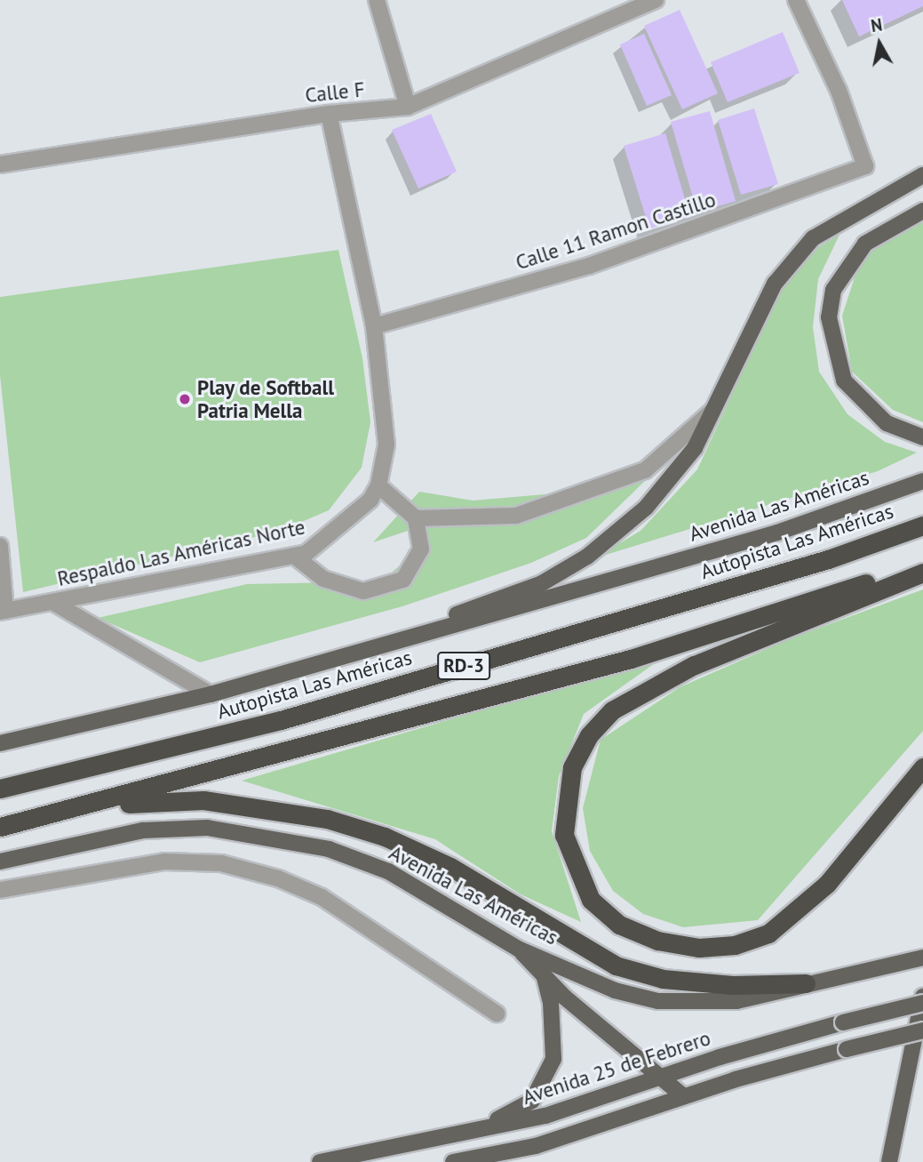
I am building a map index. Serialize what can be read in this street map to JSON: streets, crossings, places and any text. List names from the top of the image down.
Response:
{
  "streets": {
    "highway": ["Autopista Las Américas", "RD-3"],
    "main road": ["Avenida Las Américas", "Avenida 25 de Febrero"],
    "street": ["Calle F", "Calle 11 Ramon Castillo", "Respaldo Las Américas Norte"]
  },
  "crossings": [
    ["Calle F", "Respaldo Las Américas Norte"],
    ["Calle 11 Ramon Castillo", "Respaldo Las Américas Norte"]
  ],
  "places": ["Play de Softball Patria Mella"],
  "north": "top"
}
